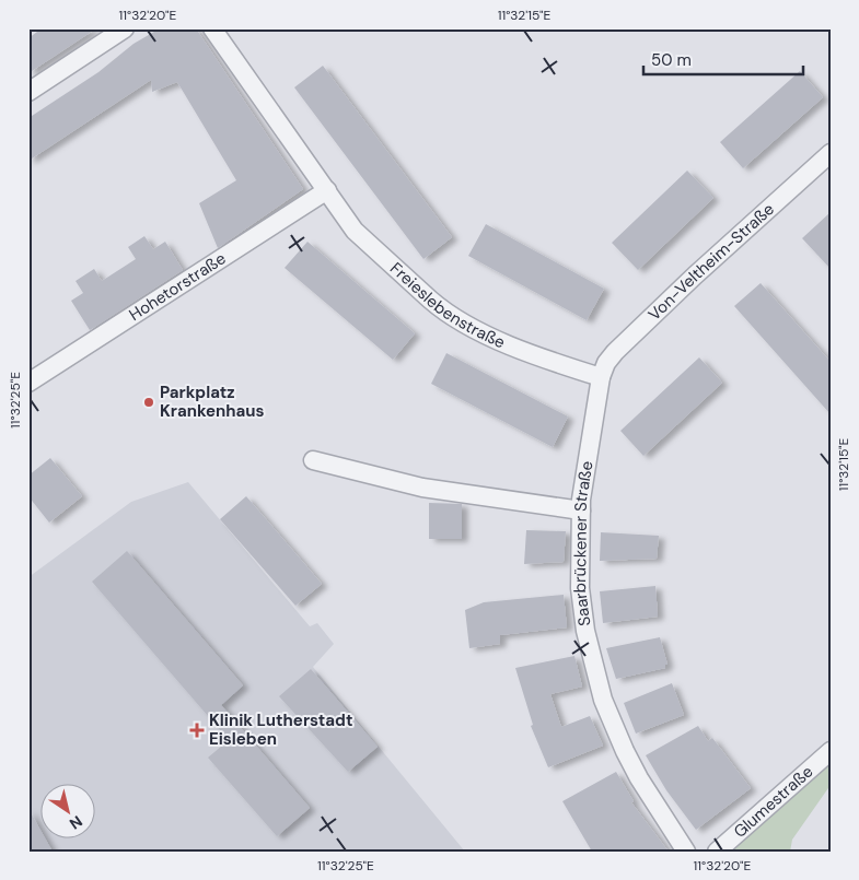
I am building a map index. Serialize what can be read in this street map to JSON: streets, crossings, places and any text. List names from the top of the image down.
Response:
{
  "streets": {
    "street": [
      "Von-Veltheim-Straße",
      "Hohetorstraße",
      "Freieslebenstraße",
      "Saarbrückener Straße",
      "Glumestraße"
    ]
  },
  "crossings": [
    ["Von-Veltheim-Straße", "Freieslebenstraße"],
    ["Von-Veltheim-Straße", "Saarbrückener Straße"],
    ["Hohetorstraße", "Freieslebenstraße"],
    ["Freieslebenstraße", "Saarbrückener Straße"]
  ],
  "places": {
    "other": ["Parkplatz Krankenhaus"],
    "health": ["Klinik Lutherstadt Eisleben"]
  },
  "scale_bar": "50 m",
  "north": "bottom right",
  "coordinates": ["11°32'20\"E", "11°32'15\"E", "11°32'25\"E"]
}
